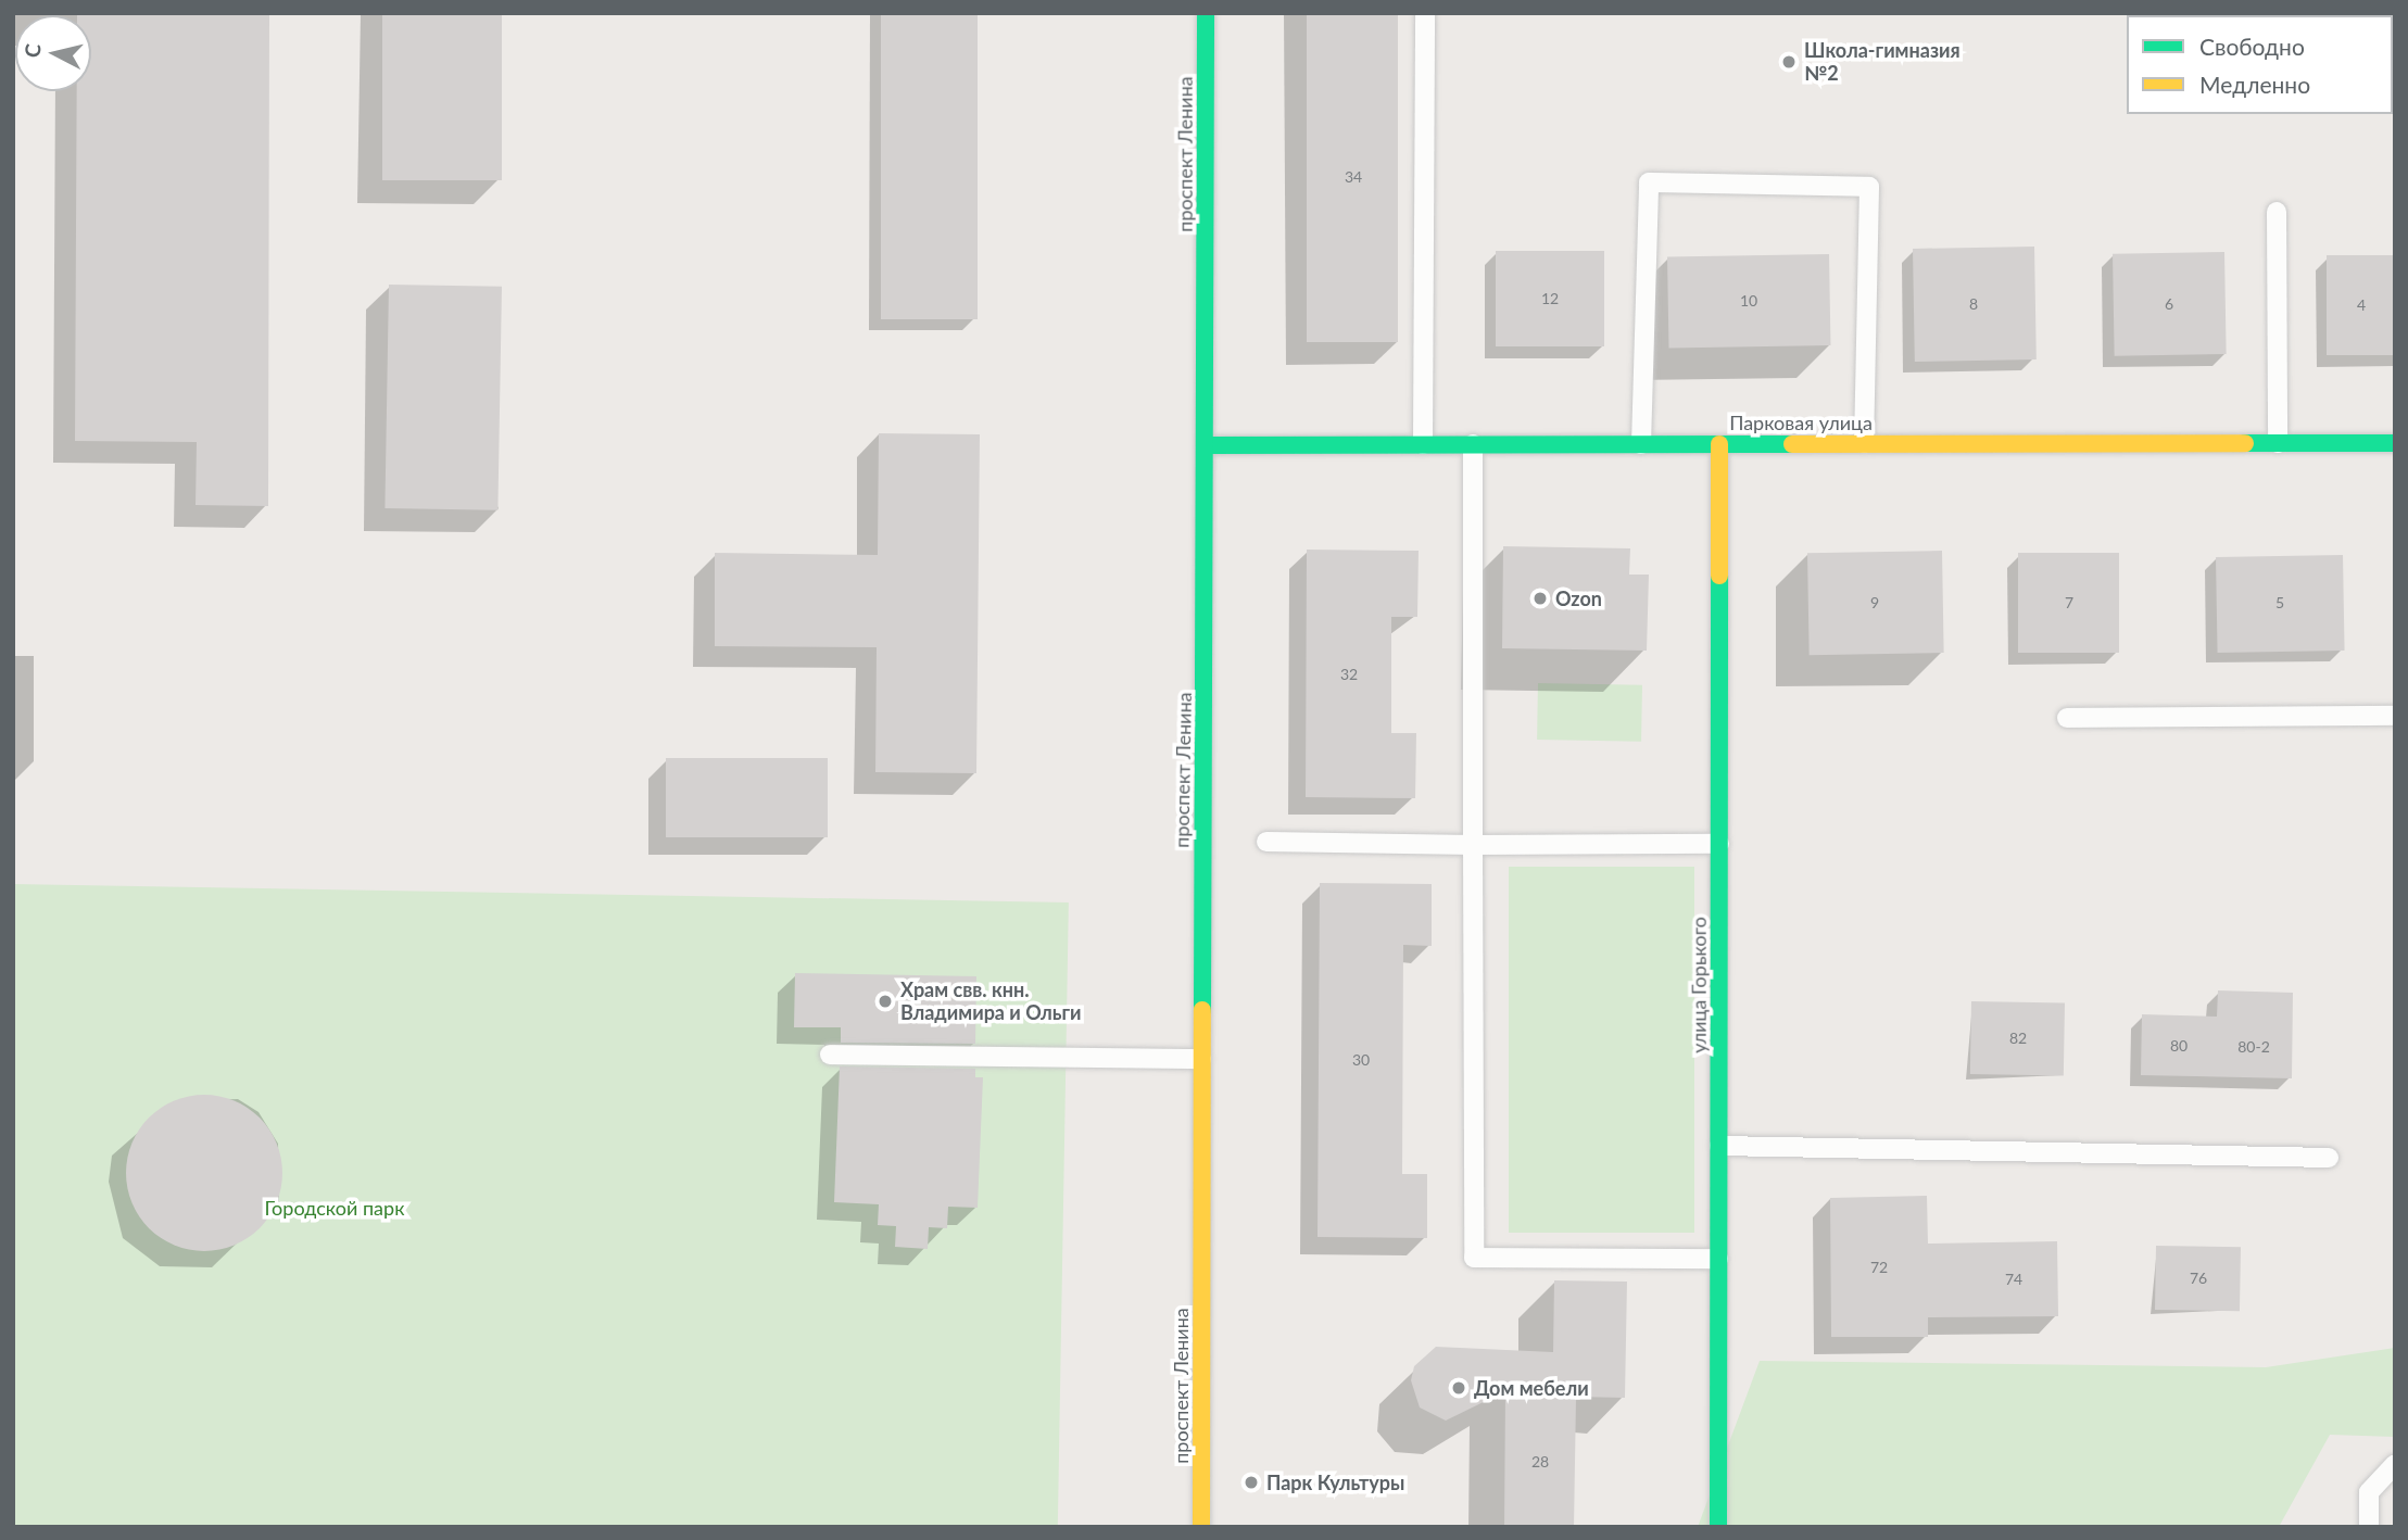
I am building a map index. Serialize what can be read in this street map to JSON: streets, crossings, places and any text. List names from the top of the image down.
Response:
{
  "streets": {
    "street": ["проспект Ленина", "Парковая улица", "улица Горького"]
  },
  "crossings": [
    ["проспект Ленина", "Парковая улица"],
    ["Парковая улица", "улица Горького"]
  ],
  "parks": ["Городской парк"],
  "places": [
    "Школа-гимназия №2",
    "Ozon",
    "Храм свв. кнн. Владимира и Ольги",
    "Дом мебели",
    "Парк Культуры"
  ],
  "house_numbers": [
    "34",
    "12",
    "10",
    "8",
    "6",
    "4",
    "9",
    "7",
    "5",
    "32",
    "82",
    "80",
    "80-2",
    "30",
    "72",
    "76",
    "74",
    "28"
  ],
  "legend": ["Свободно", "Медленно"],
  "north": "left"
}
